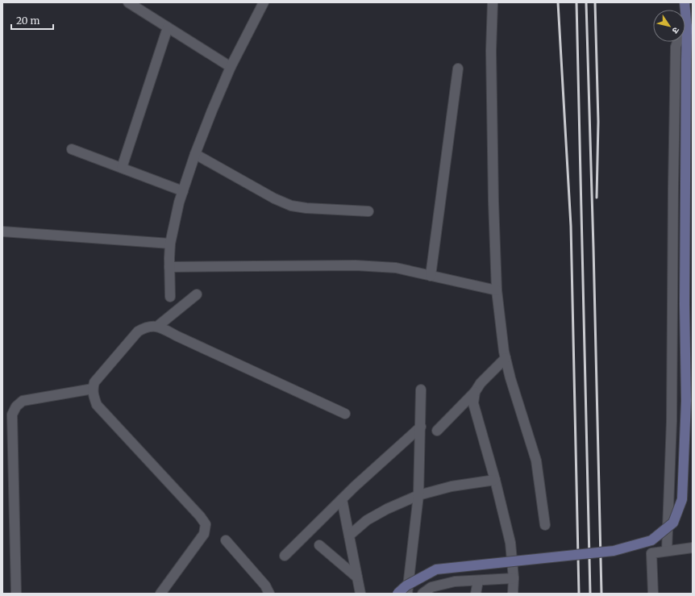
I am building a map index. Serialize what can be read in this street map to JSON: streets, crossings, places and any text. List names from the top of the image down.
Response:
{
  "scale_bar": "20 m",
  "north": "bottom right"
}
